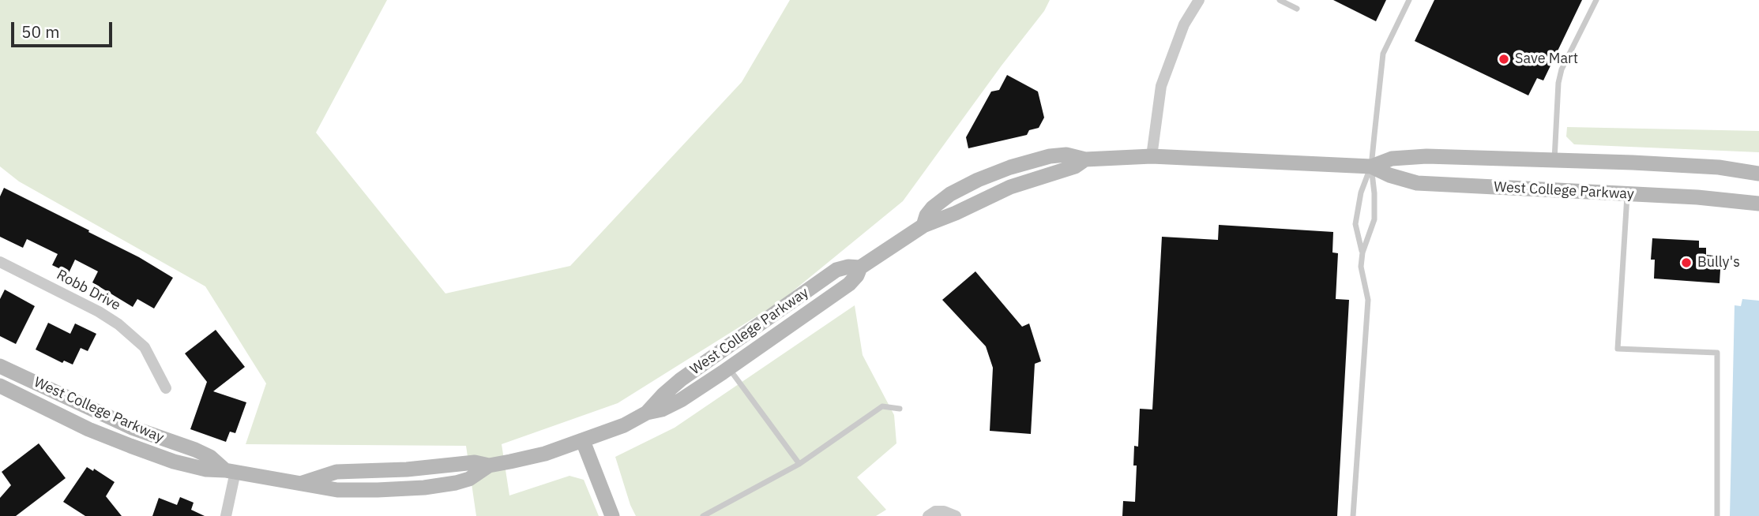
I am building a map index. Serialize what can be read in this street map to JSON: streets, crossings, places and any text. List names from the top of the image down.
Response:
{
  "streets": {
    "street": ["West College Parkway", "Robb Drive"]
  },
  "places": ["Save Mart", "Bully's"],
  "scale_bar": "50 m"
}
